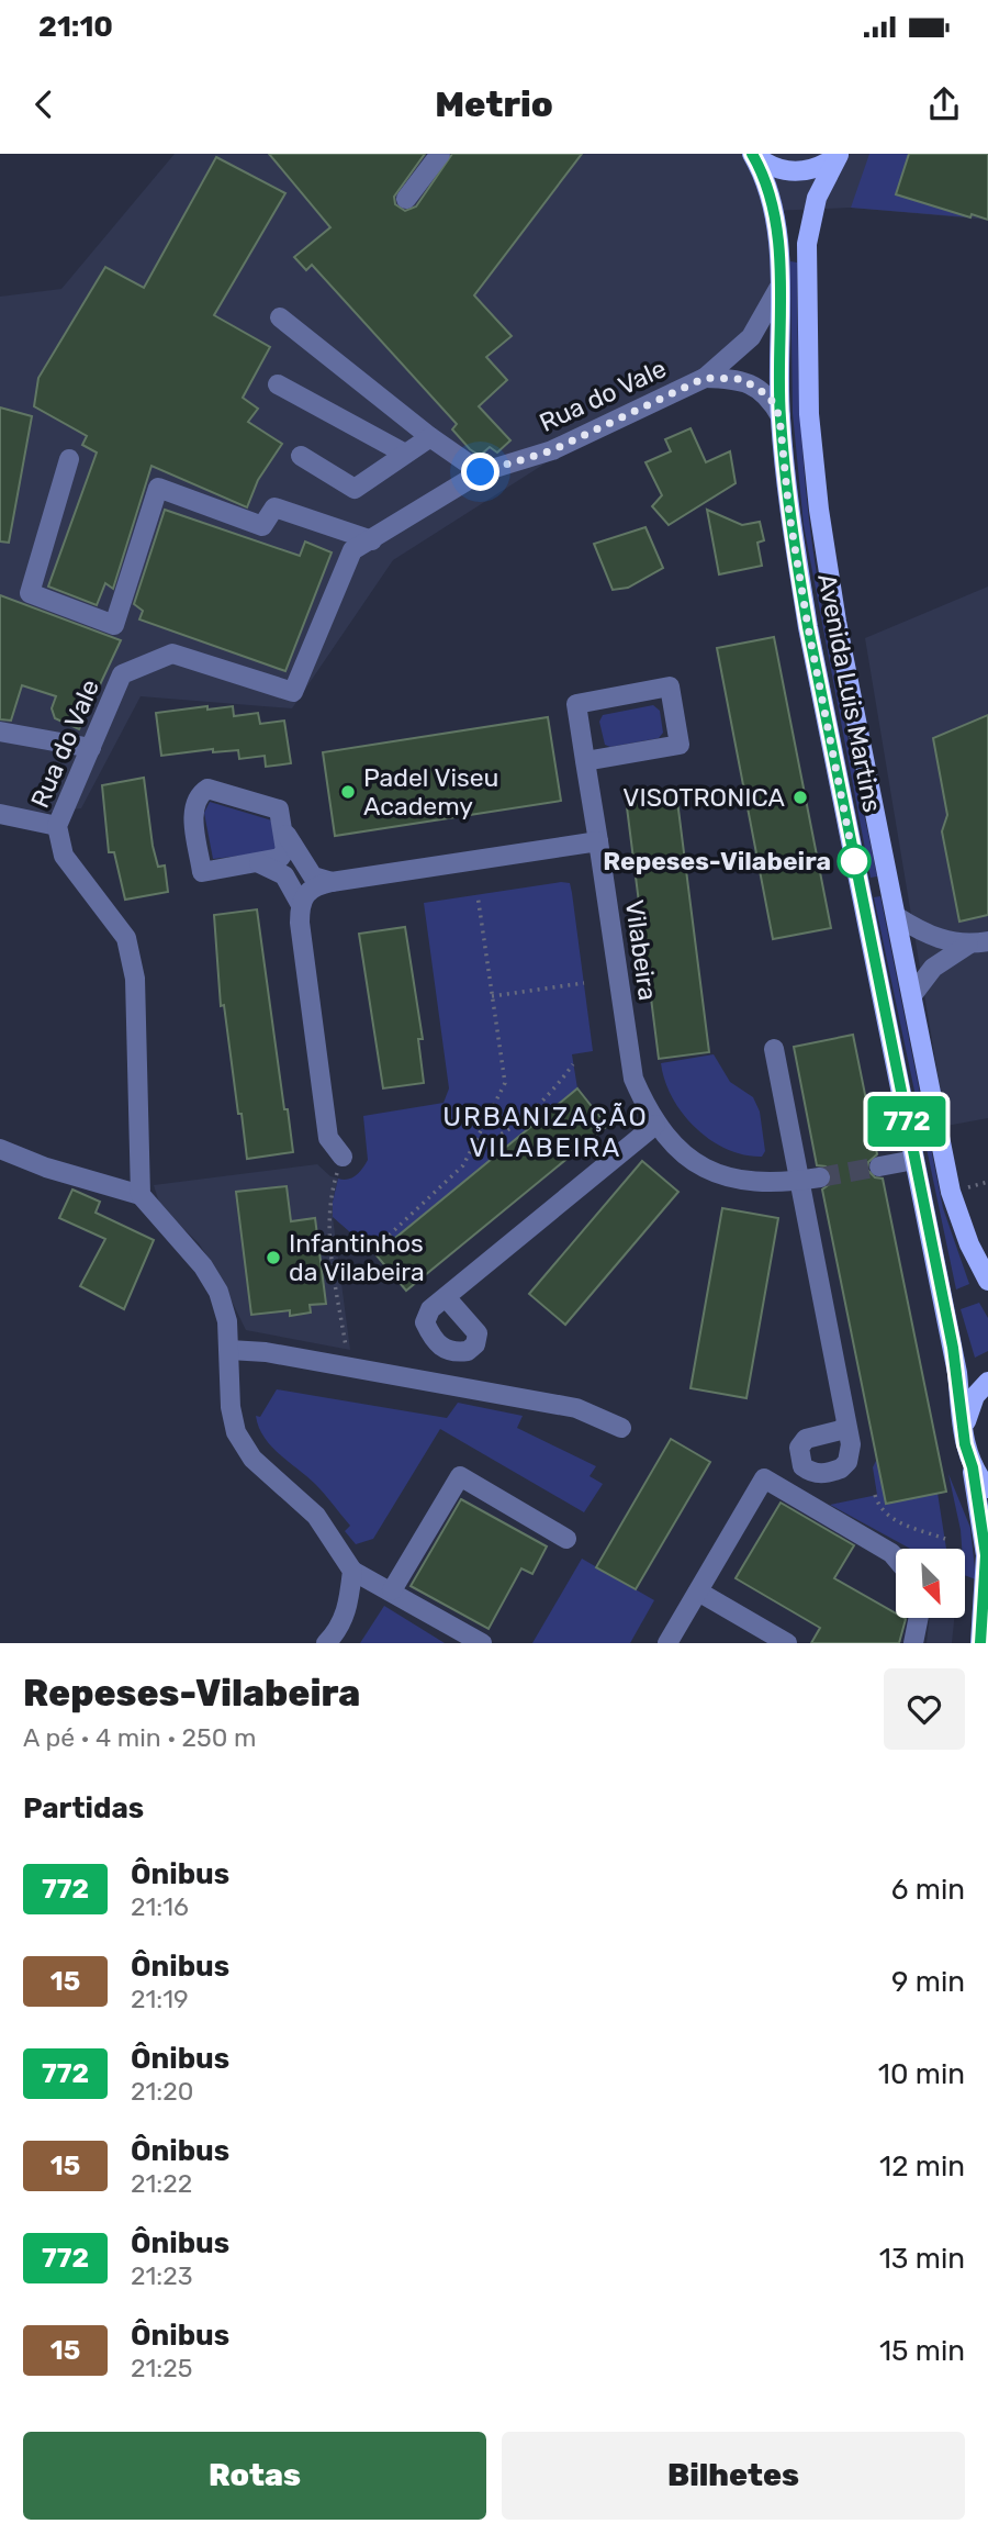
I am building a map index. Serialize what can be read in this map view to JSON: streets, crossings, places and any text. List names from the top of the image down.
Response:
{
  "streets": {
    "main road": ["Avenida Luis Martins"],
    "street": ["Rua do Vale", "Vilabeira"]
  },
  "districts": ["URBANIZAÇÃO VILABEIRA"],
  "places": [
    "Padel Viseu Academy",
    "VISOTRONICA",
    "Repeses-Vilabeira",
    "Infantinhos da Vilabeira"
  ],
  "lines": ["bus line 772"],
  "north": "bottom right",
  "page": {
    "status": "21:10",
    "header": "Metrio",
    "on_map": "772",
    "heading": [
      ["Repeses-Vilabeira", "A pé · 4 min · 250 m"],
      "Partidas"
    ],
    "list": [
      {
        "mark": "772",
        "name": "Ônibus",
        "note": "21:16",
        "value": "6 min"
      },
      {
        "mark": "15",
        "name": "Ônibus",
        "note": "21:19",
        "value": "9 min"
      },
      {
        "mark": "772",
        "name": "Ônibus",
        "note": "21:20",
        "value": "10 min"
      },
      {
        "mark": "15",
        "name": "Ônibus",
        "note": "21:22",
        "value": "12 min"
      },
      {
        "mark": "772",
        "name": "Ônibus",
        "note": "21:23",
        "value": "13 min"
      },
      {
        "mark": "15",
        "name": "Ônibus",
        "note": "21:25",
        "value": "15 min"
      }
    ],
    "buttons": ["Rotas", "Bilhetes"]
  }
}
